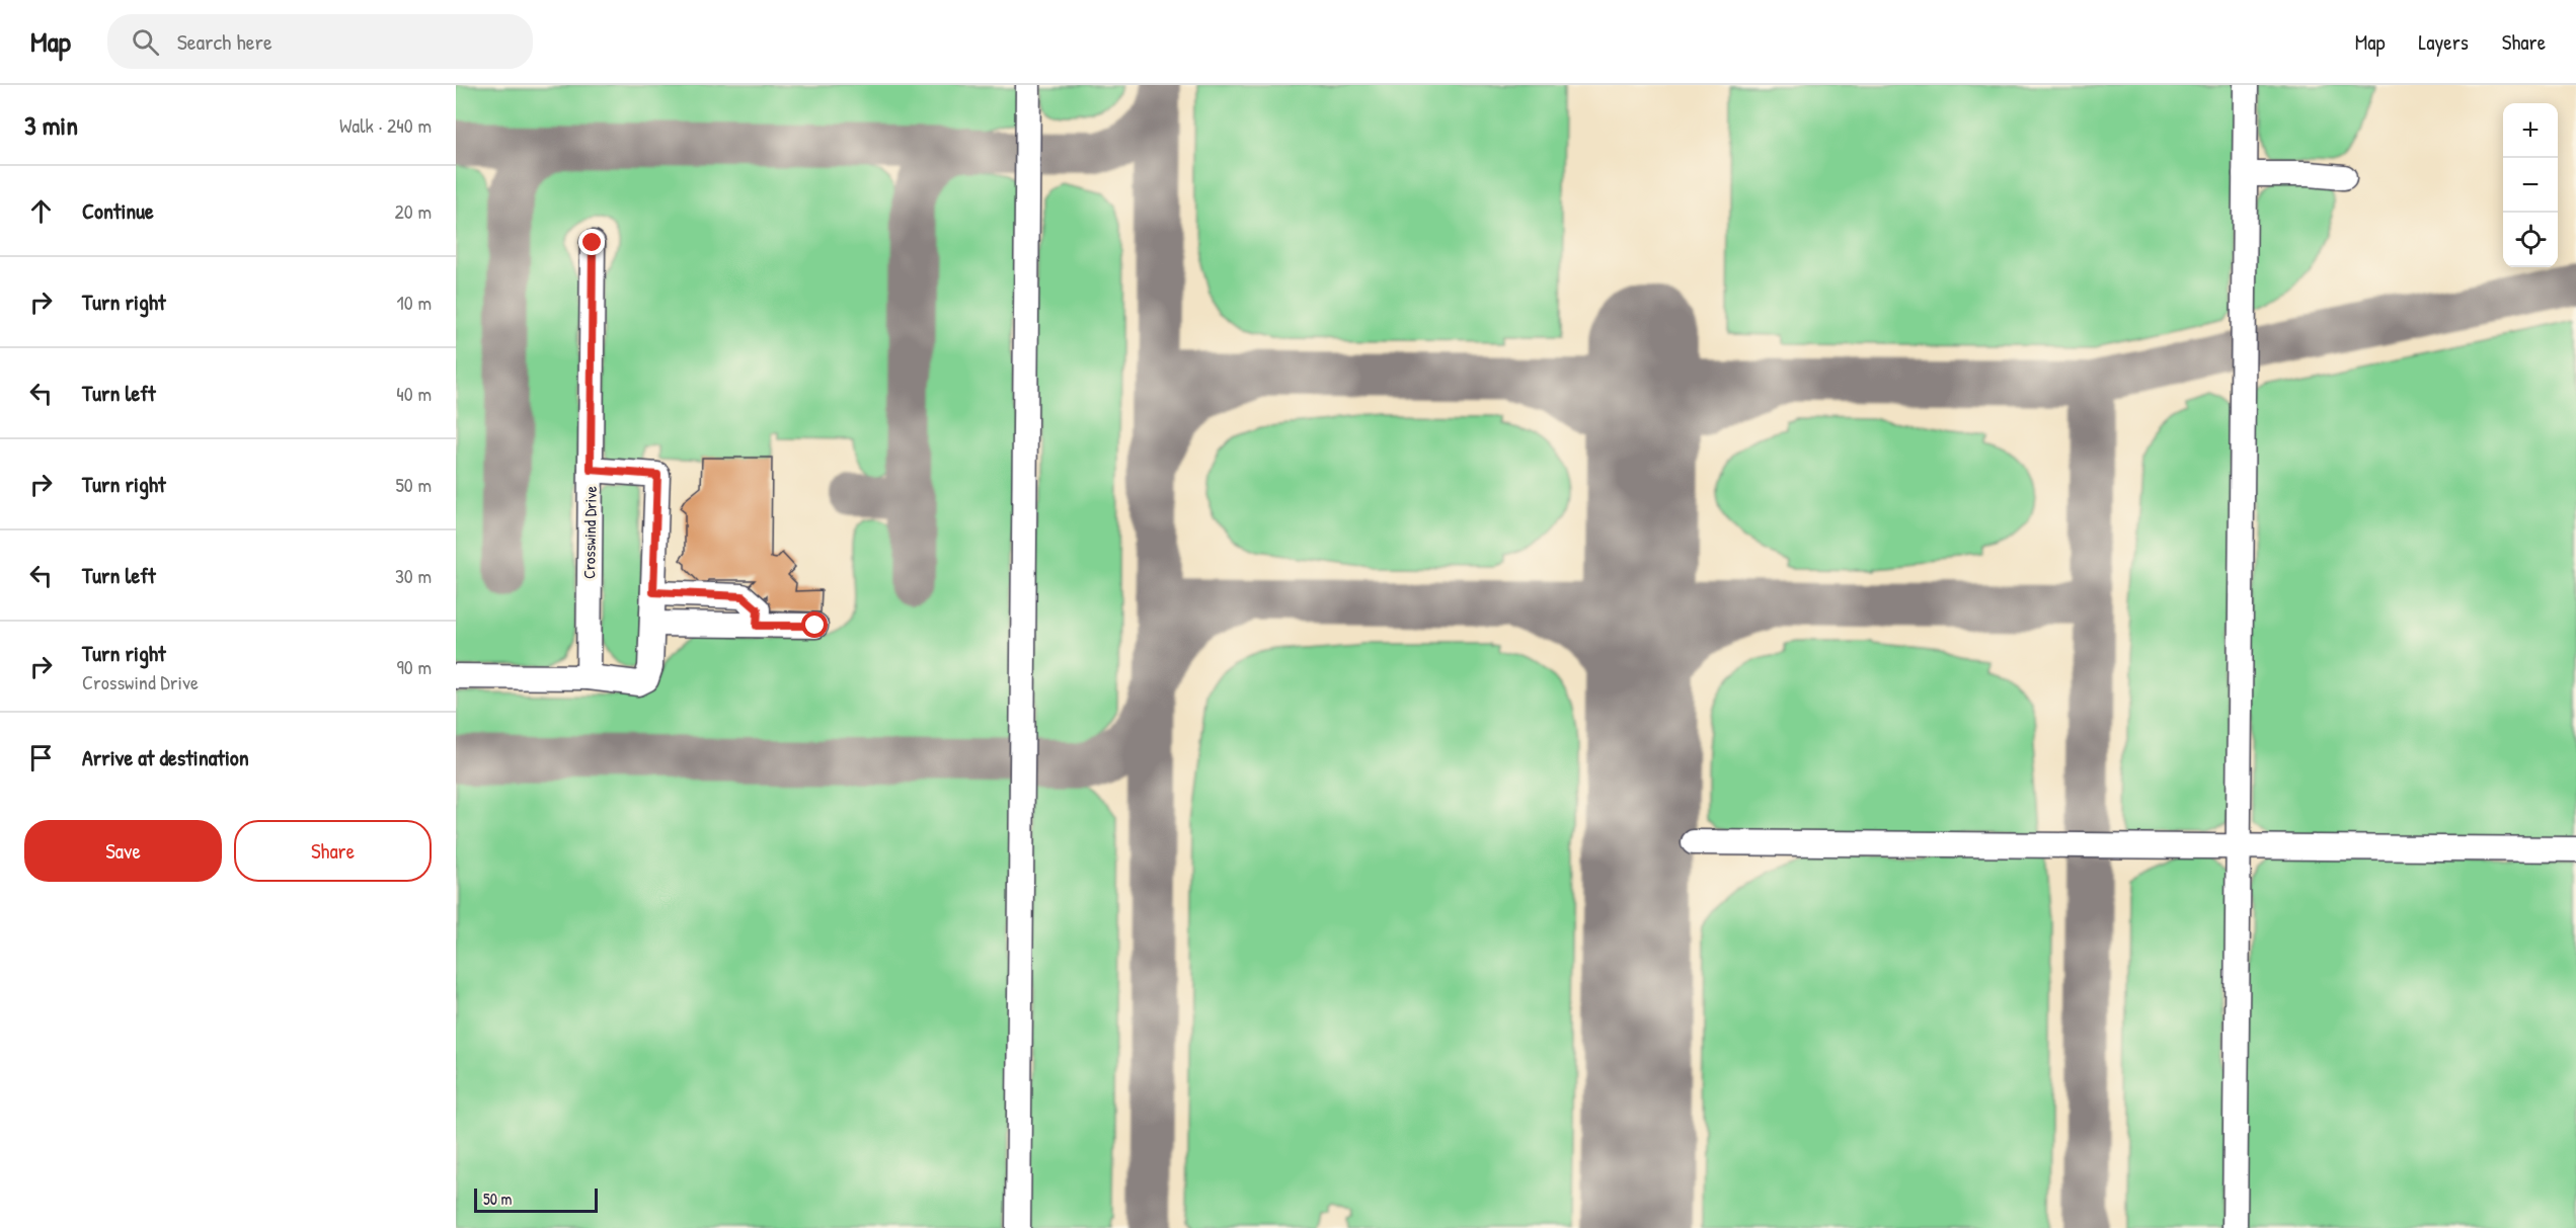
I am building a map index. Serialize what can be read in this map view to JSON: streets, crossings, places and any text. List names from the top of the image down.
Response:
{
  "streets": {
    "street": ["Crosswind Drive"]
  },
  "scale_bar": "50 m",
  "page": {
    "header": "Map",
    "search": "Search here",
    "nav": ["Map", "Layers", "Share"],
    "heading": ["3 min", "Walk · 240 m"],
    "map_buttons": ["+", "−"],
    "list": [
      ["Continue", "20 m"],
      ["Turn right", "10 m"],
      ["Turn left", "40 m"],
      ["Turn right", "50 m"],
      ["Turn left", "30 m"],
      ["Turn right", "Crosswind Drive", "90 m"],
      "Arrive at destination"
    ],
    "buttons": ["Save", "Share"],
    "scale": "50 m"
  }
}
